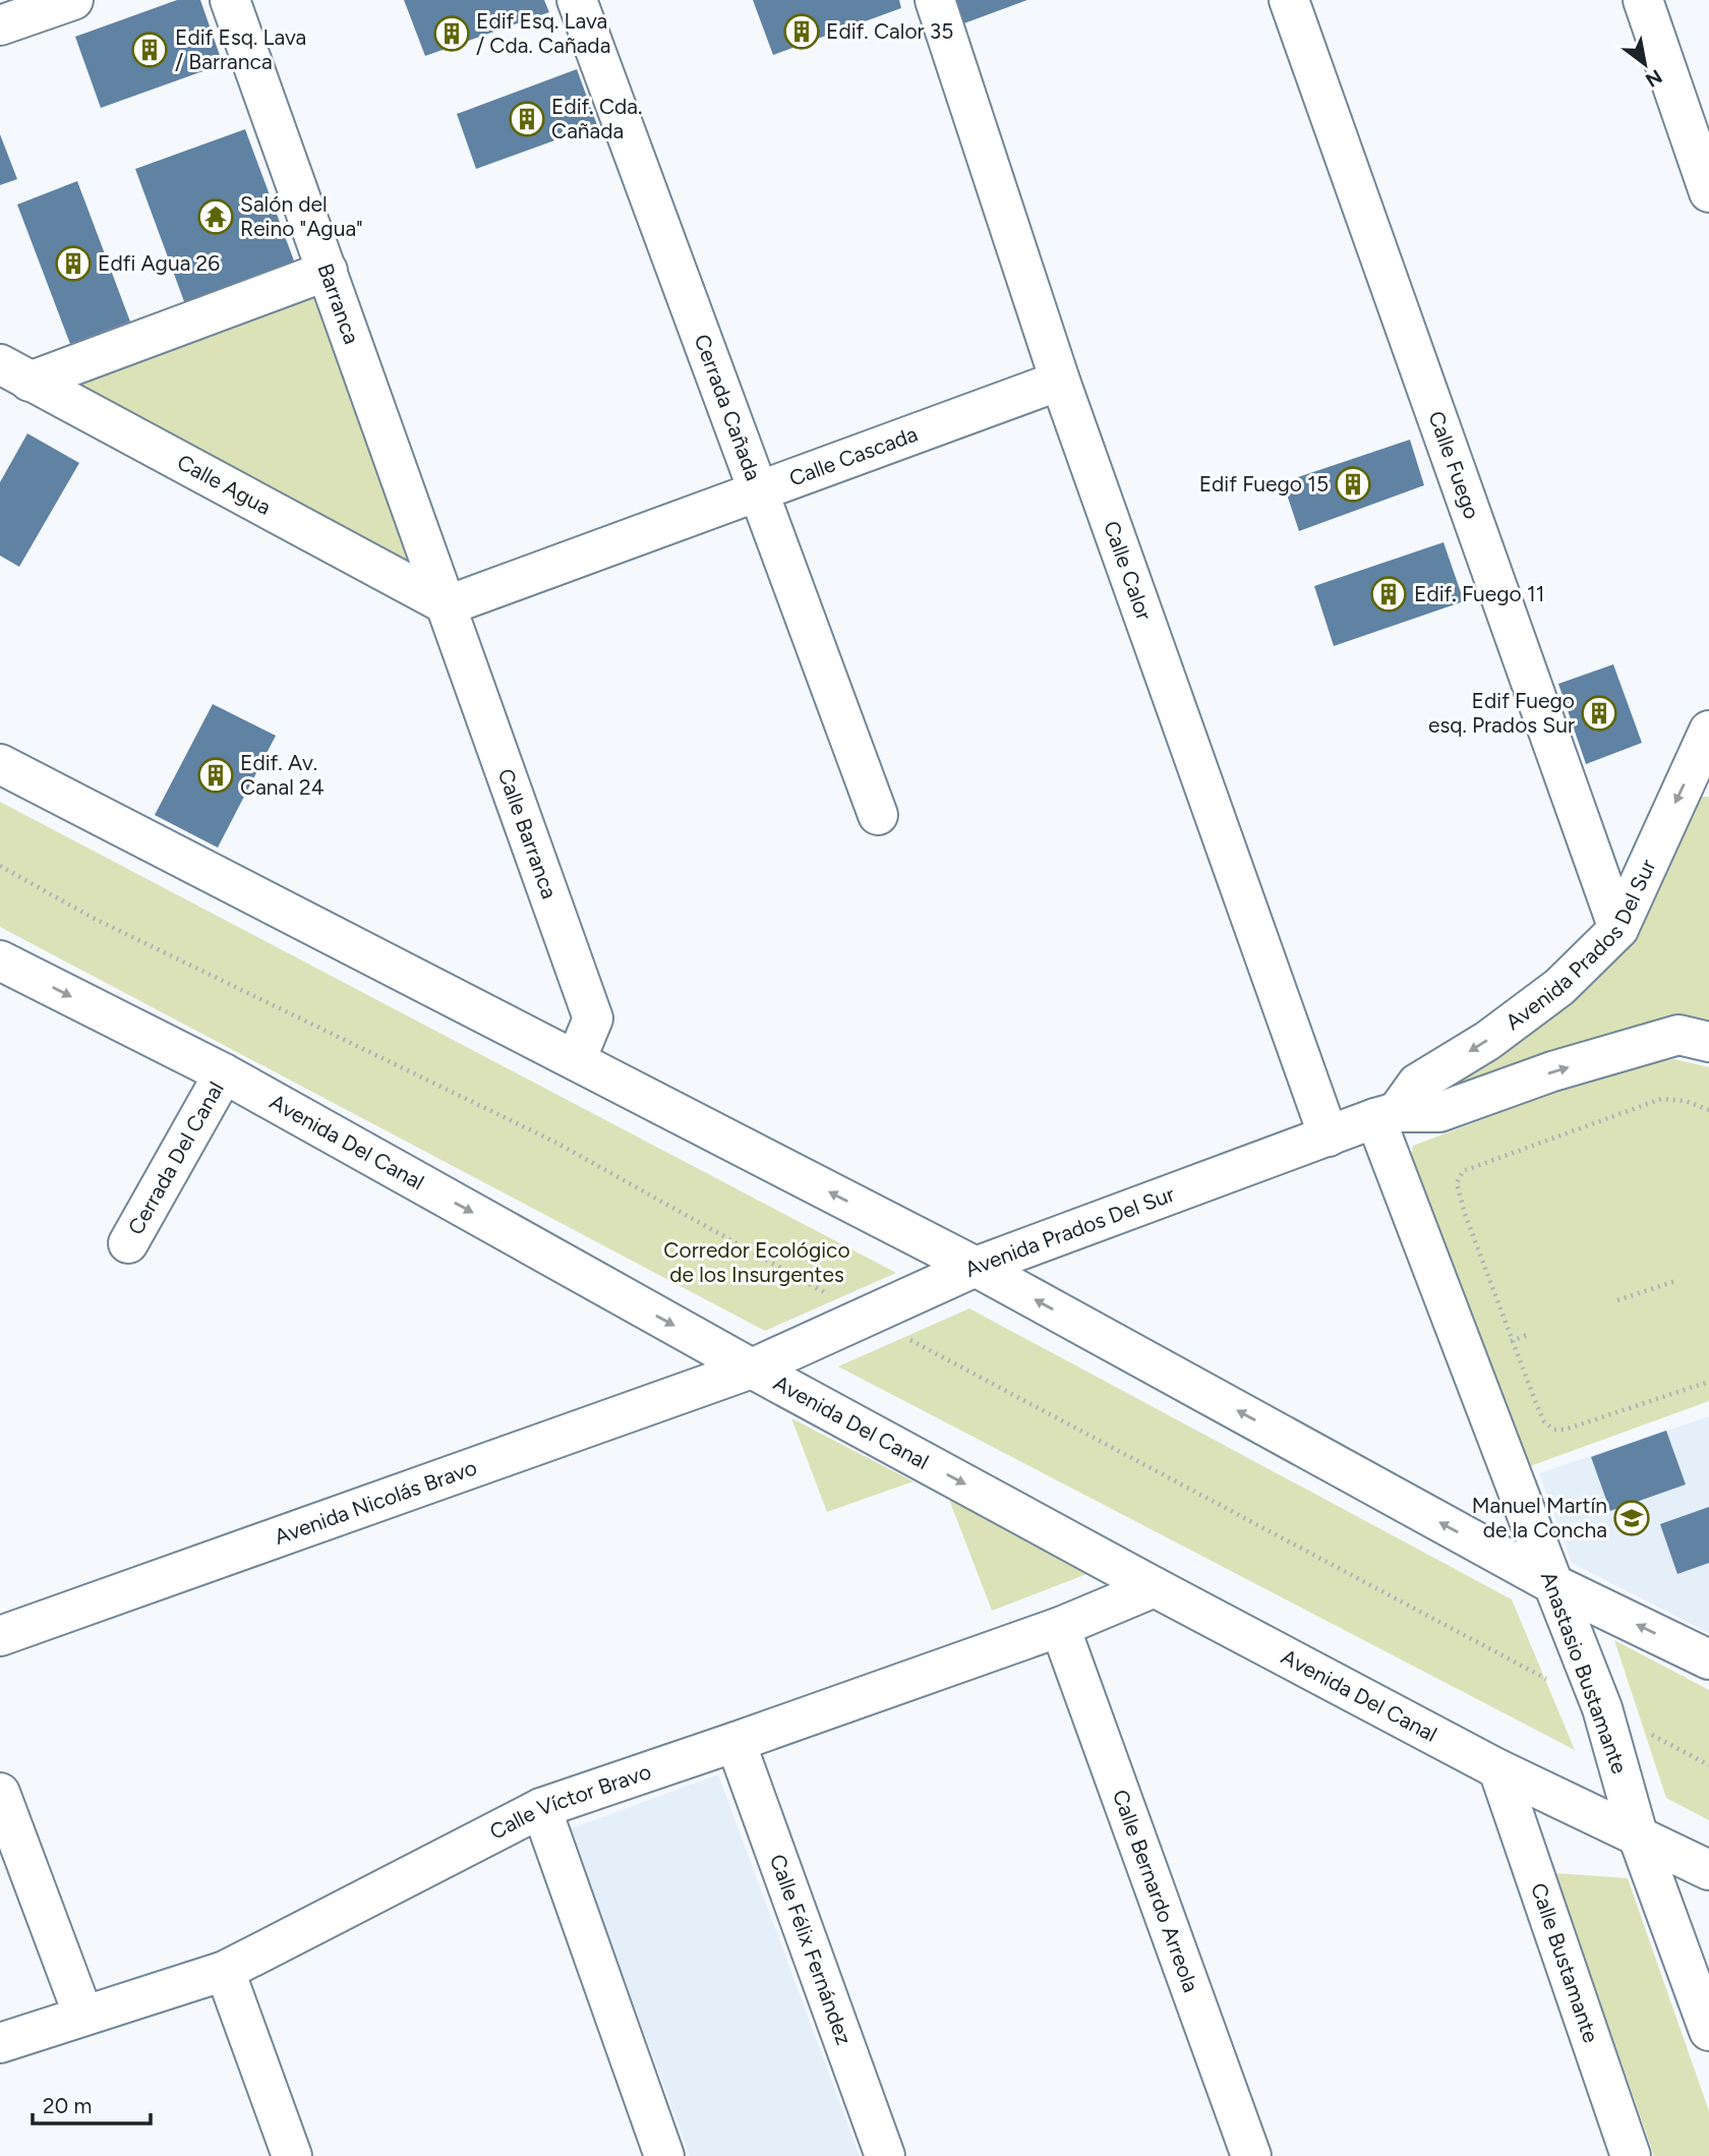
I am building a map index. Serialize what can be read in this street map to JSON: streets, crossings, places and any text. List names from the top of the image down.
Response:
{
  "streets": {
    "street": [
      "Barranca",
      "Cerrada Cañada",
      "Calle Cascada",
      "Calle Fuego",
      "Calle Agua",
      "Calle Calor",
      "Calle Barranca",
      "Avenida Prados Del Sur",
      "Avenida Del Canal",
      "Cerrada Del Canal",
      "Avenida Nicolás Bravo",
      "Anastasio Bustamante",
      "Calle Víctor Bravo",
      "Calle Bernardo Arreola",
      "Calle Félix Fernández",
      "Calle Bustamante"
    ]
  },
  "crossings": [
    ["Barranca", "Calle Cascada"],
    ["Barranca", "Calle Agua"],
    ["Barranca", "Calle Barranca"],
    ["Cerrada Cañada", "Calle Cascada"],
    ["Calle Cascada", "Calle Agua"],
    ["Calle Cascada", "Calle Calor"],
    ["Calle Cascada", "Calle Barranca"],
    ["Calle Fuego", "Avenida Prados Del Sur"],
    ["Calle Agua", "Calle Barranca"],
    ["Calle Calor", "Avenida Prados Del Sur"],
    ["Avenida Prados Del Sur", "Avenida Del Canal"],
    ["Avenida Prados Del Sur", "Avenida Nicolás Bravo"],
    ["Avenida Prados Del Sur", "Anastasio Bustamante"],
    ["Avenida Del Canal", "Cerrada Del Canal"],
    ["Avenida Del Canal", "Avenida Nicolás Bravo"],
    ["Avenida Del Canal", "Anastasio Bustamante"],
    ["Avenida Del Canal", "Calle Víctor Bravo"],
    ["Avenida Del Canal", "Calle Bustamante"],
    ["Calle Víctor Bravo", "Calle Bernardo Arreola"],
    ["Calle Víctor Bravo", "Calle Félix Fernández"]
  ],
  "parks": ["Corredor Ecológico de los Insurgentes"],
  "places": {
    "building": [
      "Edif. Calor 35",
      "Edif Esq. Lava / Cda. Cañada",
      "Edif Esq. Lava / Barranca",
      "Edif. Cda. Cañada",
      "Edfi Agua 26",
      "Edif Fuego 15",
      "Edif. Fuego 11",
      "Edif Fuego esq. Prados Sur",
      "Edif. Av. Canal 24"
    ],
    "temple": ["Salón del Reino \"Agua\""],
    "school or university": ["Manuel Martín de la Concha"]
  },
  "scale_bar": "20 m",
  "north": "bottom right"
}
